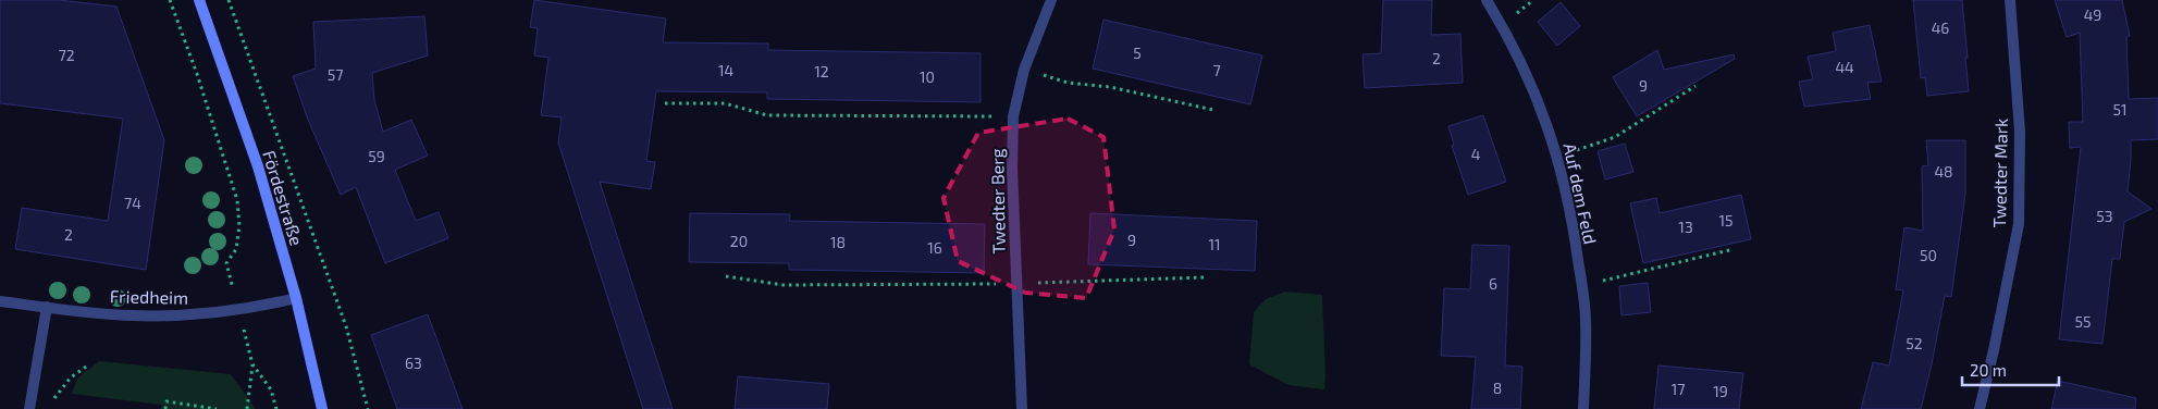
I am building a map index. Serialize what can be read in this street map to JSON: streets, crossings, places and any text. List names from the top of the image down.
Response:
{
  "streets": {
    "main road": ["Fördestraße"],
    "street": [
      "Twedter Mark",
      "Auf dem Feld",
      "Twedter Berg",
      "Friedheim"
    ]
  },
  "crossings": [
    ["Fördestraße", "Friedheim"]
  ],
  "house_numbers": [
    "49",
    "46",
    "5",
    "72",
    "2",
    "44",
    "14",
    "7",
    "12",
    "57",
    "10",
    "9",
    "51",
    "4",
    "59",
    "48",
    "74",
    "53",
    "15",
    "13",
    "2",
    "9",
    "20",
    "18",
    "11",
    "16",
    "50",
    "6",
    "55",
    "52",
    "63",
    "8",
    "17",
    "19"
  ],
  "scale_bar": "20 m"
}
